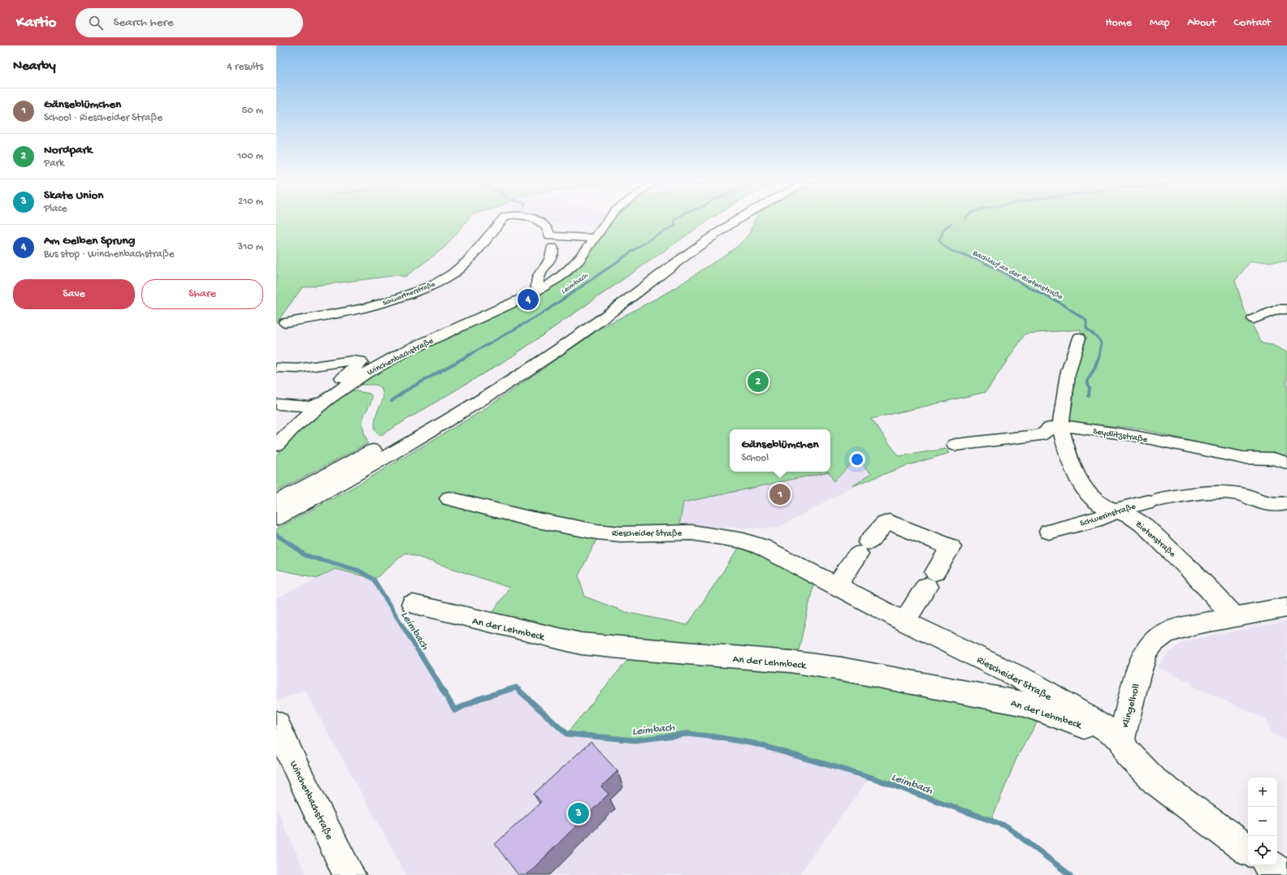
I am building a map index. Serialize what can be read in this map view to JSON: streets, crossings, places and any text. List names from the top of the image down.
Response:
{
  "streets": {
    "main road": [
      "Schwartnerstraße",
      "Winchenbachstraße",
      "Seydlitzstraße",
      "Schwerinstraße",
      "Riescheider Straße",
      "Zietenstraße",
      "An der Lehmbeck",
      "Klingelholl"
    ]
  },
  "crossings": [
    ["Schwartnerstraße", "Winchenbachstraße"],
    ["Seydlitzstraße", "Zietenstraße"],
    ["Schwerinstraße", "Zietenstraße"],
    ["Riescheider Straße", "An der Lehmbeck"],
    ["Riescheider Straße", "Klingelholl"],
    ["Zietenstraße", "Klingelholl"],
    ["An der Lehmbeck", "Klingelholl"]
  ],
  "water": ["Bachlauf an der Zietenstraße", "Leimbach"],
  "page": {
    "header": "Kartio",
    "search": "Search here",
    "nav": [
      "Home",
      "Map",
      "About",
      "Contact"
    ],
    "heading": ["Nearby", "4 results"],
    "list": [
      {
        "mark": "1",
        "name": "Gänseblümchen",
        "note": "School · Riescheider Straße",
        "value": "50 m"
      },
      {
        "mark": "2",
        "name": "Nordpark",
        "note": "Park",
        "value": "100 m"
      },
      {
        "mark": "3",
        "name": "Skate Union",
        "note": "Place",
        "value": "210 m"
      },
      {
        "mark": "4",
        "name": "Am Gelben Sprung",
        "note": "Bus stop · Winchenbachstraße",
        "value": "310 m"
      }
    ],
    "buttons": ["Save", "Share"],
    "pins": [
      "4",
      "2",
      "1",
      "3"
    ],
    "popup": ["Gänseblümchen", "School"],
    "map_buttons": ["+", "−"]
  }
}
